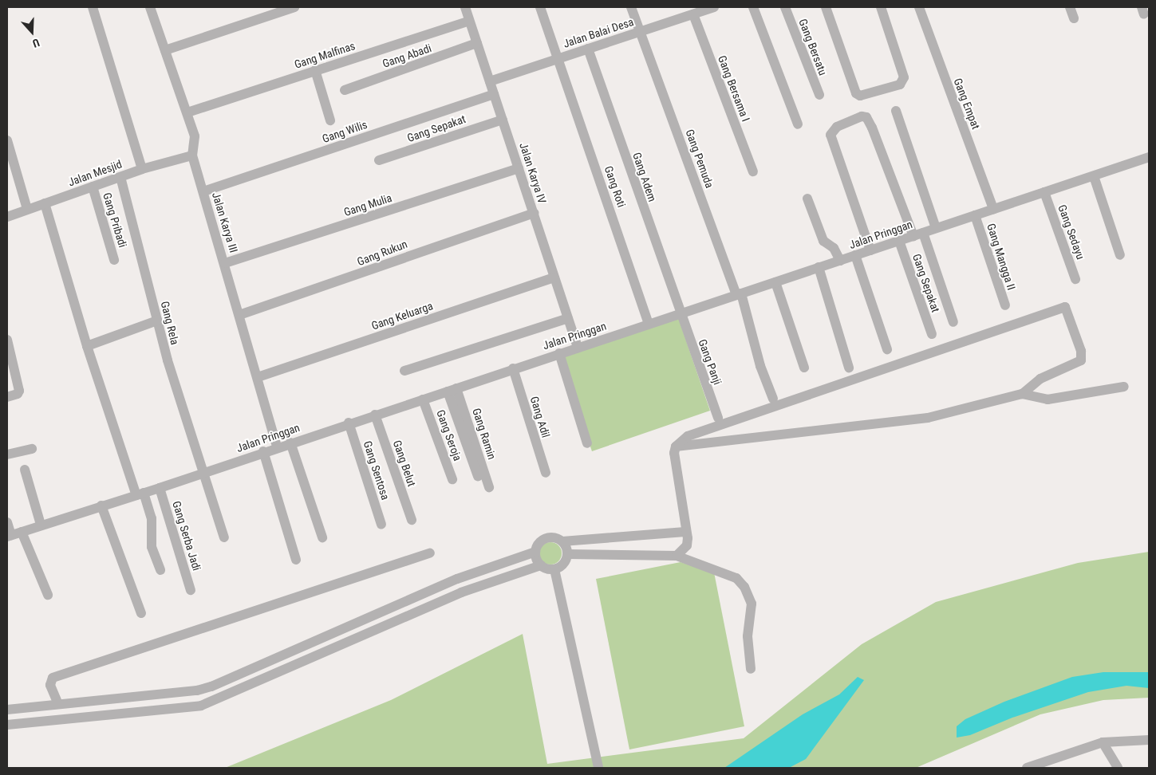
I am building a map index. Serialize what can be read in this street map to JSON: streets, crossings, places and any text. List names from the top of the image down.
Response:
{
  "streets": {
    "street": [
      "Jalan Balai Desa",
      "Gang Bersatu",
      "Gang Malfinas",
      "Gang Abadi",
      "Gang Bersama I",
      "Gang Empat",
      "Gang Sepakat",
      "Gang Wilis",
      "Gang Pemuda",
      "Jalan Mesjid",
      "Jalan Karya IV",
      "Gang Adem",
      "Gang Roti",
      "Gang Mulia",
      "Gang Pribadi",
      "Jalan Karya III",
      "Gang Sedayu",
      "Jalan Pringgan",
      "Gang Rukun",
      "Gang Mangga II",
      "Gang Keluarga",
      "Gang Rela",
      "Gang Panji",
      "Gang Adil",
      "Gang Ramin",
      "Gang Seroja",
      "Gang Belut",
      "Gang Sentosa",
      "Gang Serba Jadi"
    ]
  },
  "crossings": [
    ["Jalan Balai Desa", "Gang Bersama I"],
    ["Jalan Balai Desa", "Gang Pemuda"],
    ["Jalan Balai Desa", "Jalan Karya IV"],
    ["Jalan Balai Desa", "Gang Adem"],
    ["Jalan Balai Desa", "Gang Roti"],
    ["Gang Malfinas", "Jalan Karya IV"],
    ["Gang Malfinas", "Jalan Karya III"],
    ["Gang Abadi", "Jalan Karya IV"],
    ["Gang Empat", "Jalan Pringgan"],
    ["Gang Sepakat", "Jalan Karya IV"],
    ["Gang Sepakat", "Jalan Pringgan"],
    ["Gang Wilis", "Jalan Karya IV"],
    ["Gang Wilis", "Jalan Karya III"],
    ["Gang Pemuda", "Jalan Pringgan"],
    ["Jalan Mesjid", "Gang Pribadi"],
    ["Jalan Mesjid", "Jalan Karya III"],
    ["Jalan Mesjid", "Gang Rela"],
    ["Jalan Karya IV", "Gang Mulia"],
    ["Jalan Karya IV", "Jalan Pringgan"],
    ["Jalan Karya IV", "Gang Rukun"],
    ["Jalan Karya IV", "Gang Keluarga"],
    ["Gang Adem", "Jalan Pringgan"],
    ["Gang Adem", "Gang Panji"],
    ["Gang Roti", "Jalan Pringgan"],
    ["Gang Mulia", "Jalan Karya III"],
    ["Jalan Karya III", "Jalan Pringgan"],
    ["Jalan Karya III", "Gang Rukun"],
    ["Jalan Karya III", "Gang Keluarga"],
    ["Gang Sedayu", "Jalan Pringgan"],
    ["Jalan Pringgan", "Gang Mangga II"],
    ["Jalan Pringgan", "Gang Rela"],
    ["Jalan Pringgan", "Gang Panji"],
    ["Jalan Pringgan", "Gang Adil"],
    ["Jalan Pringgan", "Gang Ramin"],
    ["Jalan Pringgan", "Gang Seroja"],
    ["Jalan Pringgan", "Gang Belut"],
    ["Jalan Pringgan", "Gang Sentosa"],
    ["Jalan Pringgan", "Gang Serba Jadi"]
  ],
  "north": "bottom"
}
